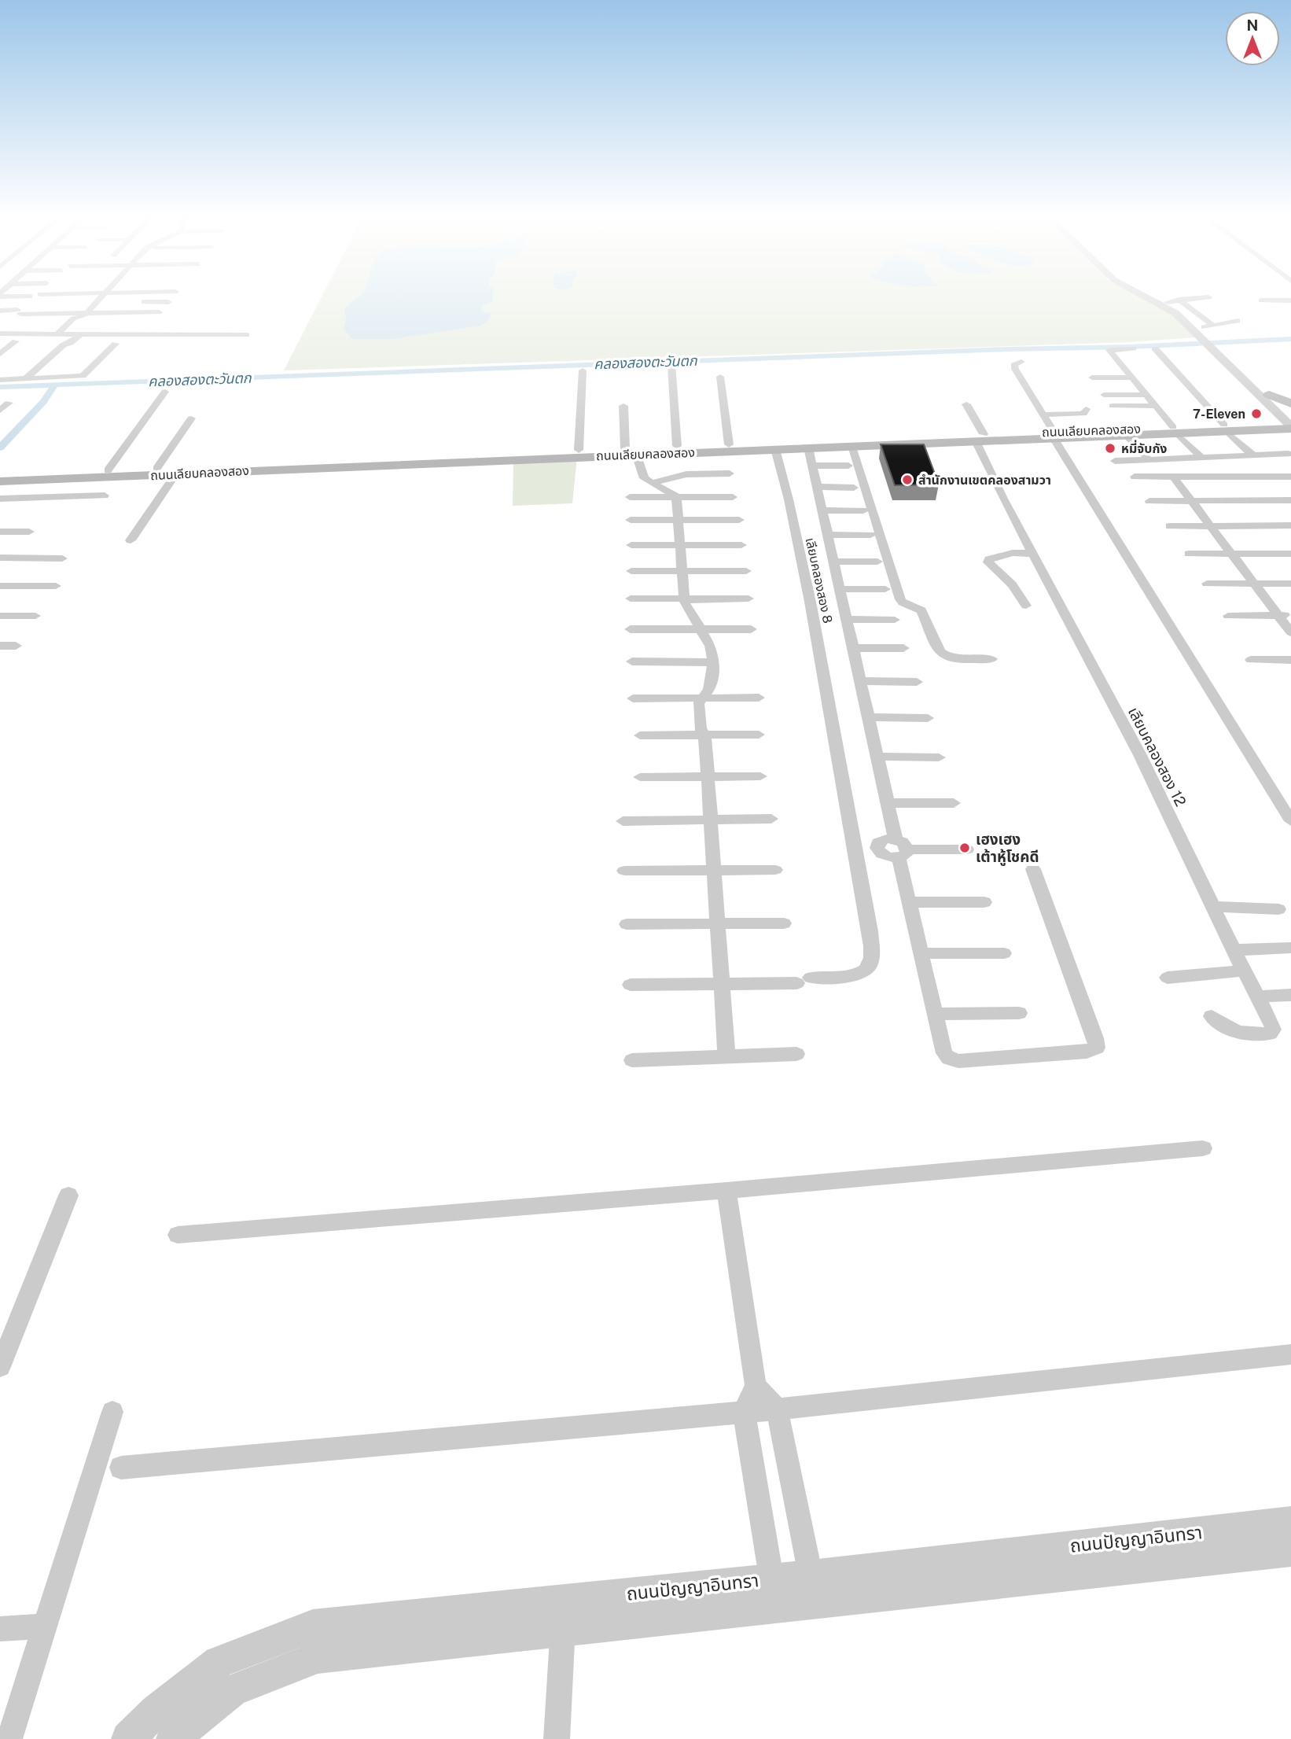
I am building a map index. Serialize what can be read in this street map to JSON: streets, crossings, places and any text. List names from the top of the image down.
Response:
{
  "streets": {
    "main road": ["ถนนเลียบคลองสอง"],
    "street": ["เลียบคลองสอง 8", "เลียบคลองสอง 12", "ถนนปัญญาอินทรา"]
  },
  "crossings": [
    ["ถนนเลียบคลองสอง", "เลียบคลองสอง 8"],
    ["ถนนเลียบคลองสอง", "เลียบคลองสอง 12"]
  ],
  "water": ["คลองสองตะวันตก"],
  "places": [
    "7-Eleven",
    "หมี่จับกัง",
    "สำนักงานเขตคลองสามวา",
    "เฮงเฮง เต้าหู้โชคดี"
  ],
  "north": "top"
}
